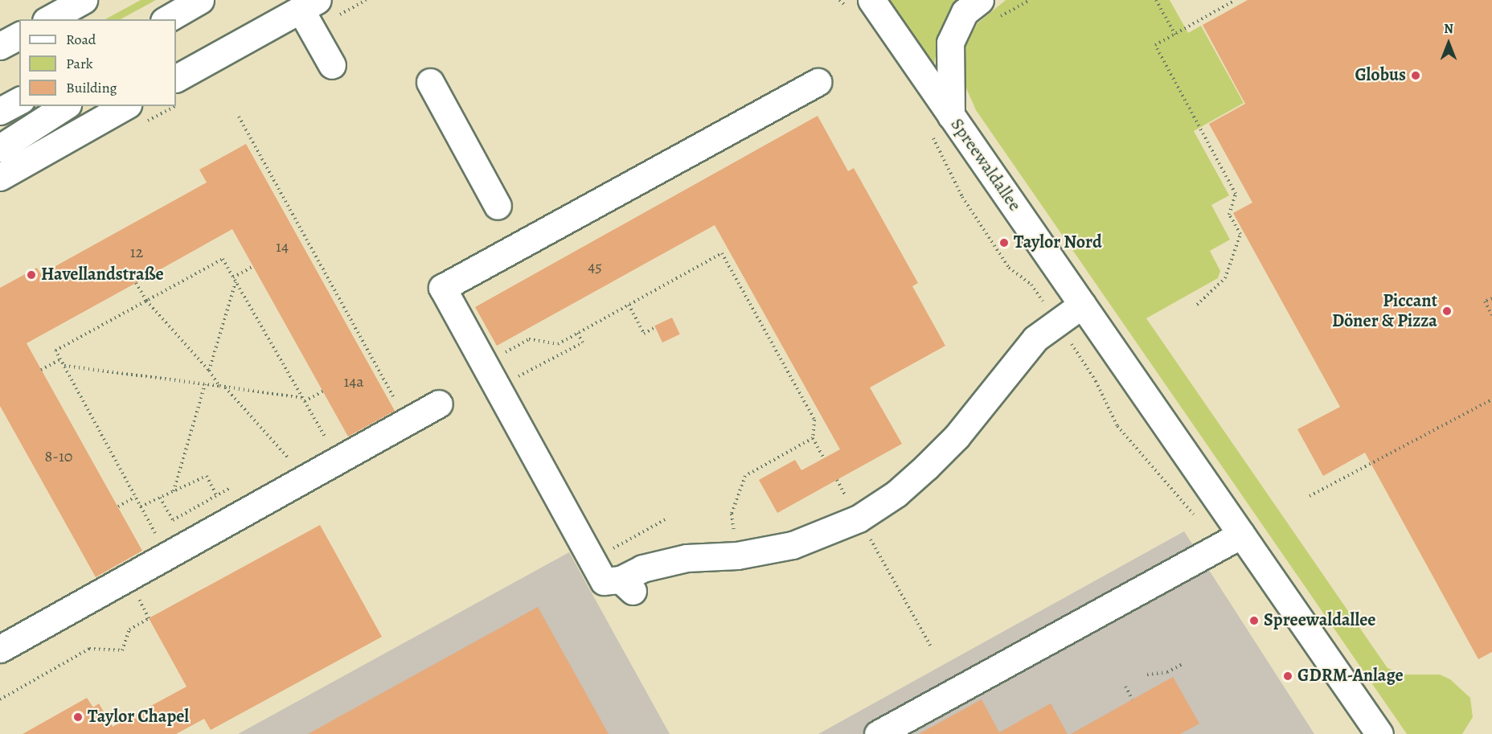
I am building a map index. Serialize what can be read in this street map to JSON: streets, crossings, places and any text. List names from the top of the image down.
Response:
{
  "streets": {
    "main road": ["Spreewaldallee"]
  },
  "places": [
    "Globus",
    "Taylor Nord",
    "Havellandstraße",
    "Piccant Döner & Pizza",
    "Spreewaldallee",
    "GDRM-Anlage",
    "Taylor Chapel"
  ],
  "house_numbers": [
    "14",
    "12",
    "45",
    "14a",
    "8-10"
  ],
  "legend": ["Road", "Park", "Building"],
  "north": "top"
}
